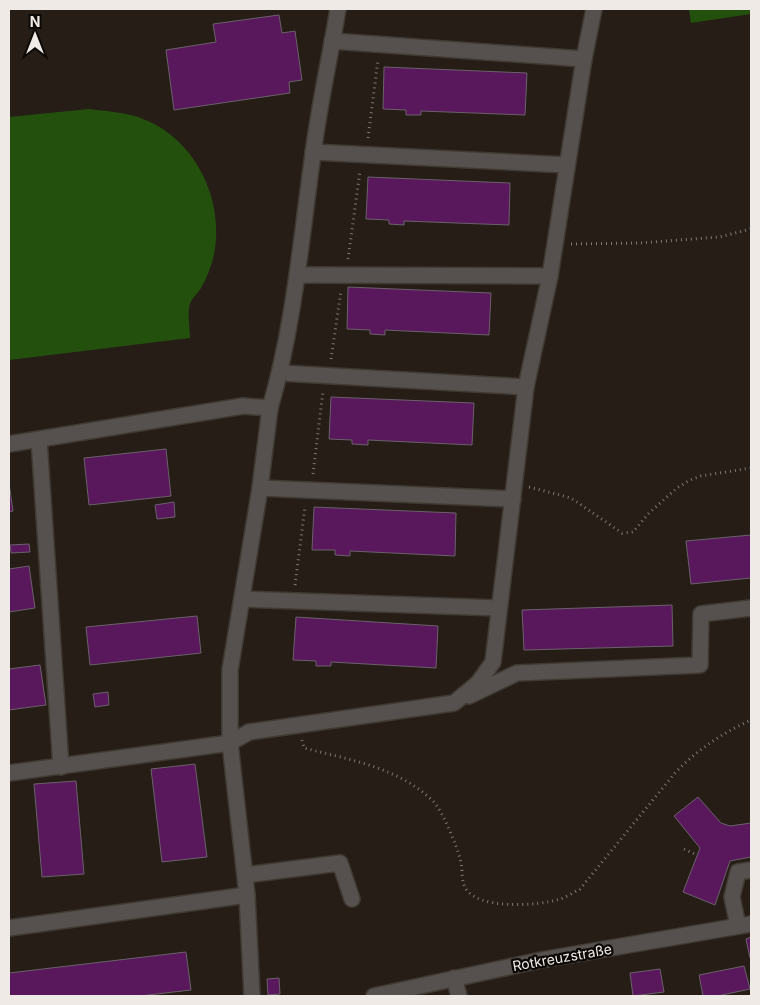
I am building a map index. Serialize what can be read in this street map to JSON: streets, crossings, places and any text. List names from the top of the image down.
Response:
{
  "streets": {
    "street": ["Rotkreuzstraße"]
  },
  "north": "top"
}
